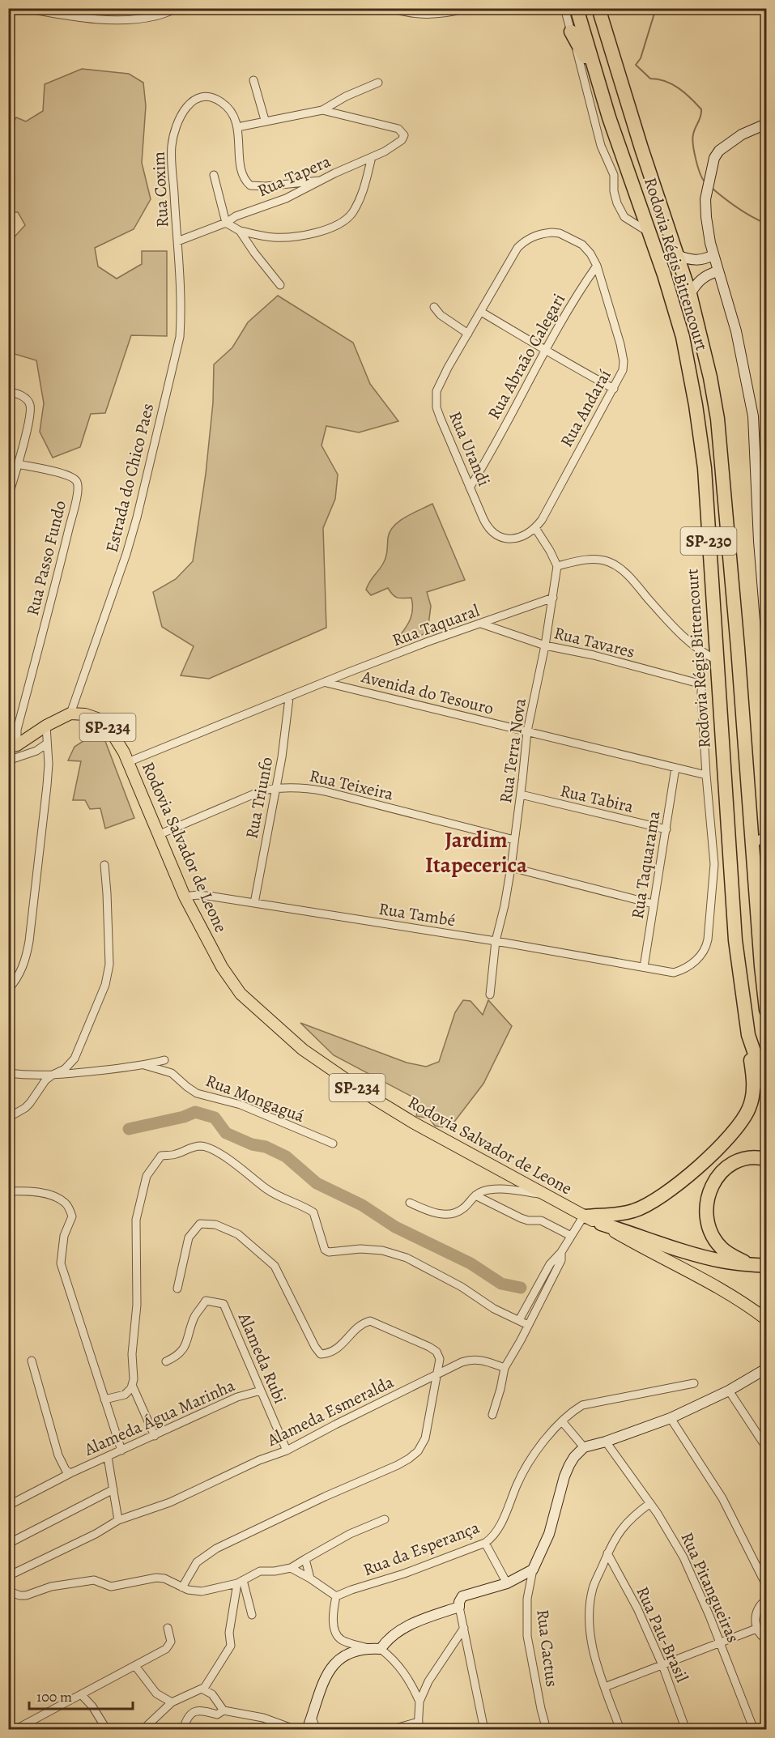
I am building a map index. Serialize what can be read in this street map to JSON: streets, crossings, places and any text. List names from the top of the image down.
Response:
{
  "streets": {
    "highway": ["Rodovia Régis Bittencourt", "SP-230"],
    "main road": ["SP-234", "Rodovia Salvador de Leone"],
    "street": [
      "Rua Tapera",
      "Rua Coxim",
      "Rua Abraão Calegari",
      "Rua Andaraí",
      "Rua Urandi",
      "Estrada do Chico Paes",
      "Rua Passo Fundo",
      "Rua Taquaral",
      "Rua Tavares",
      "Avenida do Tesouro",
      "Rua Terra Nova",
      "Rua Teixeira",
      "Rua Triunfo",
      "Rua Tabira",
      "Rua Taquarama",
      "Rua També",
      "Rua Mongaguá",
      "Alameda Rubi",
      "Alameda Esmeralda",
      "Alameda Água Marinha",
      "Rua da Esperança",
      "Rua Pitangueiras",
      "Rua Pau-Brasil",
      "Rua Cactus"
    ]
  },
  "crossings": [
    ["Rua Tapera", "Rua Coxim"],
    ["Rua Tapera", "Estrada do Chico Paes"],
    ["Rua Coxim", "Estrada do Chico Paes"],
    ["Rua Abraão Calegari", "Rua Andaraí"],
    ["Rua Abraão Calegari", "Rua Urandi"],
    ["Rua Andaraí", "Rua Urandi"],
    ["Estrada do Chico Paes", "SP-234"],
    ["Estrada do Chico Paes", "Rodovia Salvador de Leone"],
    ["Rua Passo Fundo", "SP-234"],
    ["Rua Taquaral", "Rua Tavares"],
    ["Rua Taquaral", "Avenida do Tesouro"],
    ["Rua Taquaral", "Rua Terra Nova"],
    ["Rua Taquaral", "Rua Triunfo"],
    ["Rua Taquaral", "Rodovia Salvador de Leone"],
    ["Rua Tavares", "Rua Terra Nova"],
    ["Rua Tavares", "Rua També"],
    ["Avenida do Tesouro", "Rua Terra Nova"],
    ["Avenida do Tesouro", "Rua Taquarama"],
    ["Avenida do Tesouro", "Rua També"],
    ["SP-234", "Rodovia Salvador de Leone"],
    ["Rua Terra Nova", "Rua Teixeira"],
    ["Rua Terra Nova", "Rua Tabira"],
    ["Rua Terra Nova", "Rua També"],
    ["Rua Teixeira", "Rua Triunfo"],
    ["Rua Teixeira", "Rodovia Salvador de Leone"],
    ["Rua Triunfo", "Rua També"],
    ["Rua Tabira", "Rua Taquarama"],
    ["Rodovia Salvador de Leone", "Rua També"],
    ["Rua Taquarama", "Rua També"],
    ["Alameda Rubi", "Alameda Esmeralda"],
    ["Alameda Rubi", "Alameda Água Marinha"]
  ],
  "districts": ["Jardim Itapecerica"],
  "scale_bar": "100 m"
}
